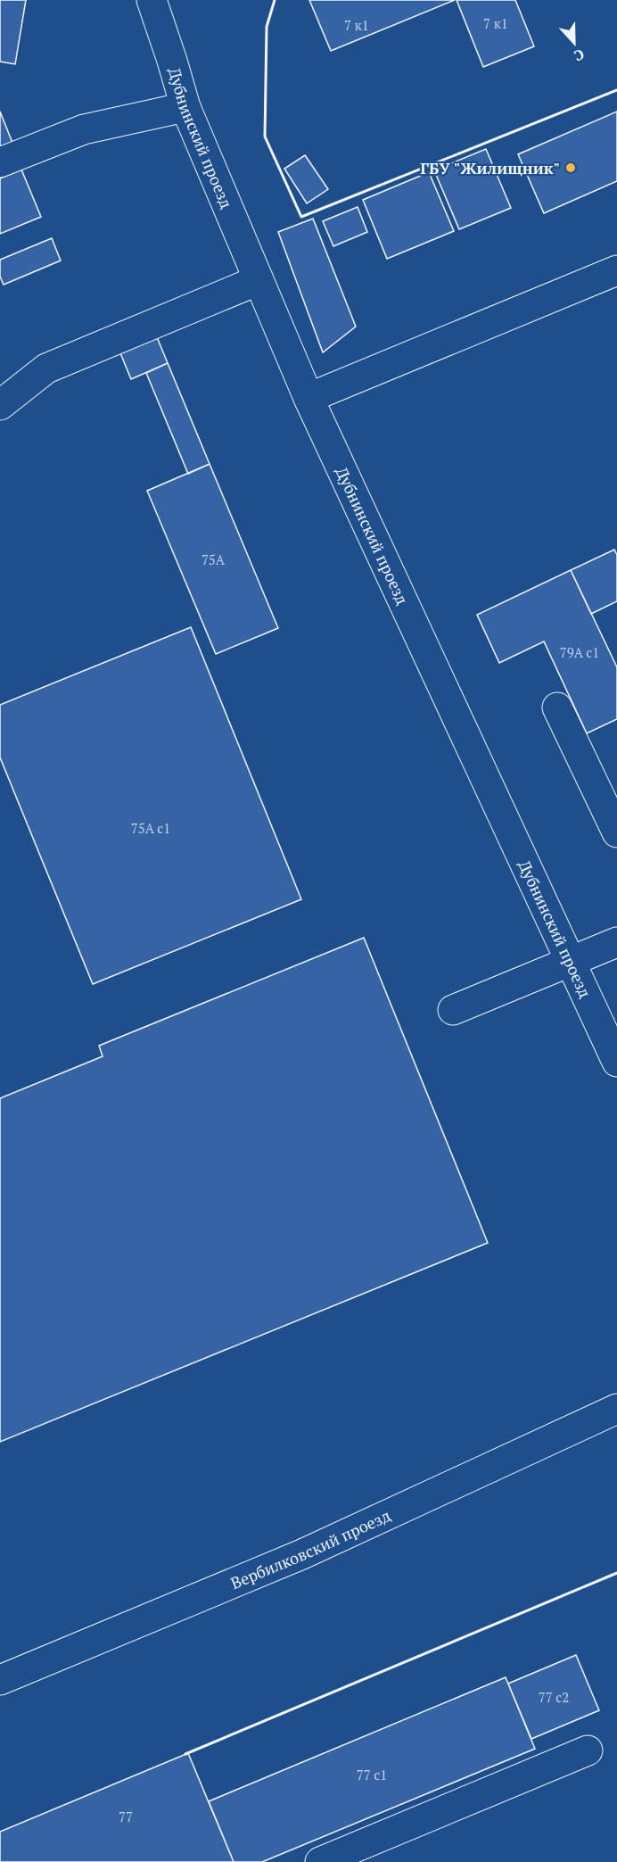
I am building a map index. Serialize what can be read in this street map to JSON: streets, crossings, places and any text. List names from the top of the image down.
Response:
{
  "streets": {
    "street": ["Дубнинский проезд", "Вербилковский проезд"]
  },
  "places": ["ГБУ \"Жилищник\""],
  "house_numbers": [
    "7 к1",
    "7 к1",
    "75А",
    "79А с1",
    "75A c1",
    "77 с2",
    "77 с1",
    "77"
  ],
  "north": "bottom"
}
